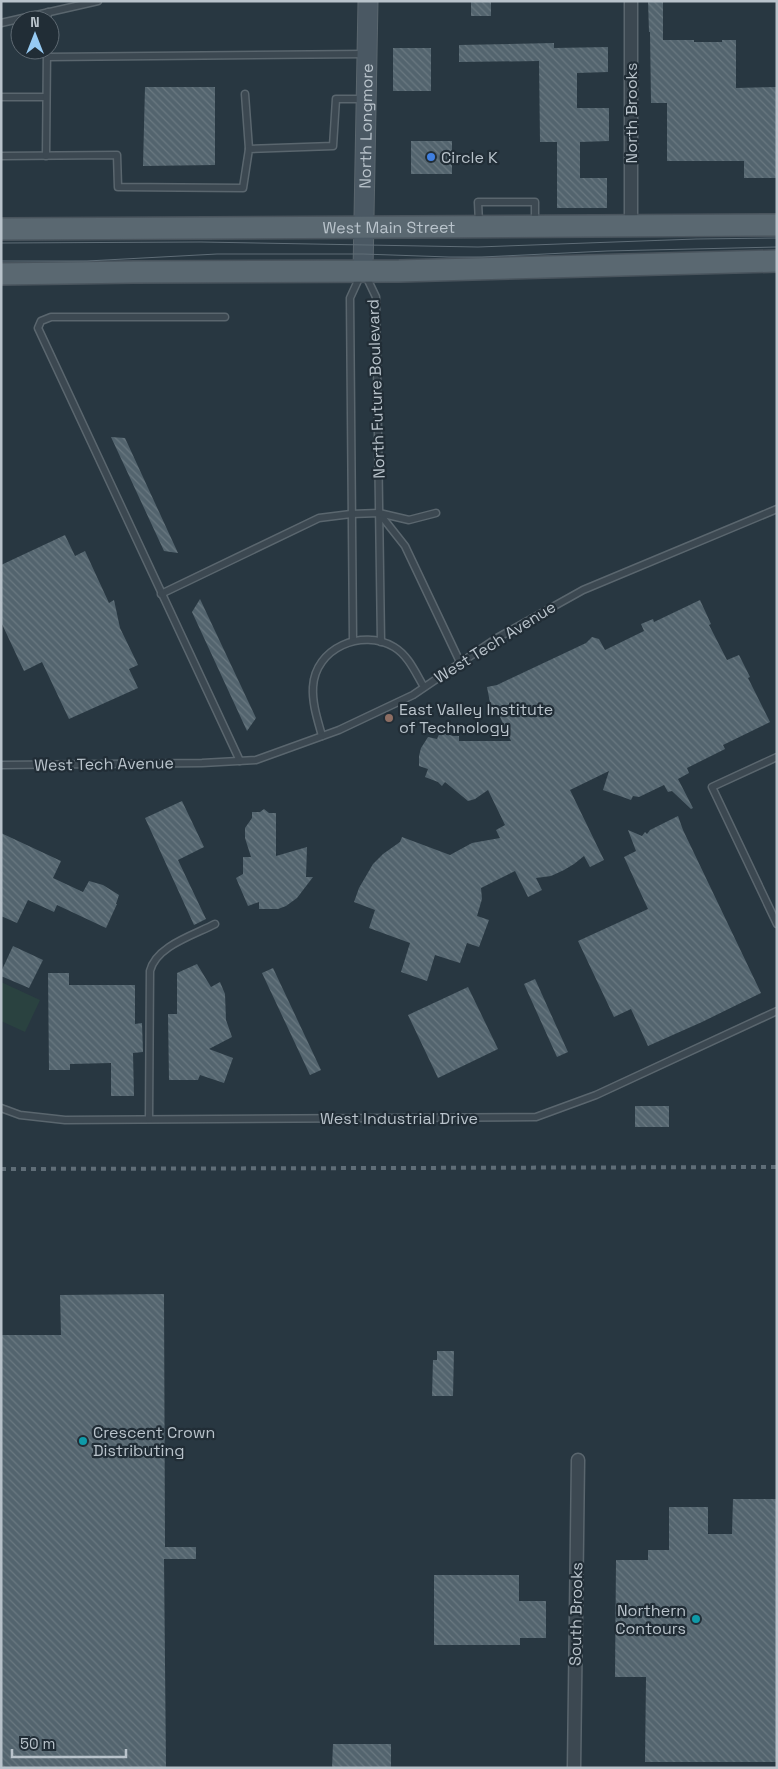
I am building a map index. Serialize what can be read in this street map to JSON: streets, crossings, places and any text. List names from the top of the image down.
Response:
{
  "streets": {
    "main road": ["West Main Street"],
    "street": ["North Brooks", "North Longmore", "South Brooks"],
    "lane": ["North Future Boulevard", "West Tech Avenue", "West Industrial Drive"]
  },
  "crossings": [
    ["North Brooks", "West Main Street"],
    ["North Longmore", "West Main Street"],
    ["North Longmore", "North Future Boulevard"]
  ],
  "places": [
    "Circle K",
    "East Valley Institute of Technology",
    "Crescent Crown Distributing",
    "Northern Contours"
  ],
  "scale_bar": "50 m",
  "north": "top"
}
